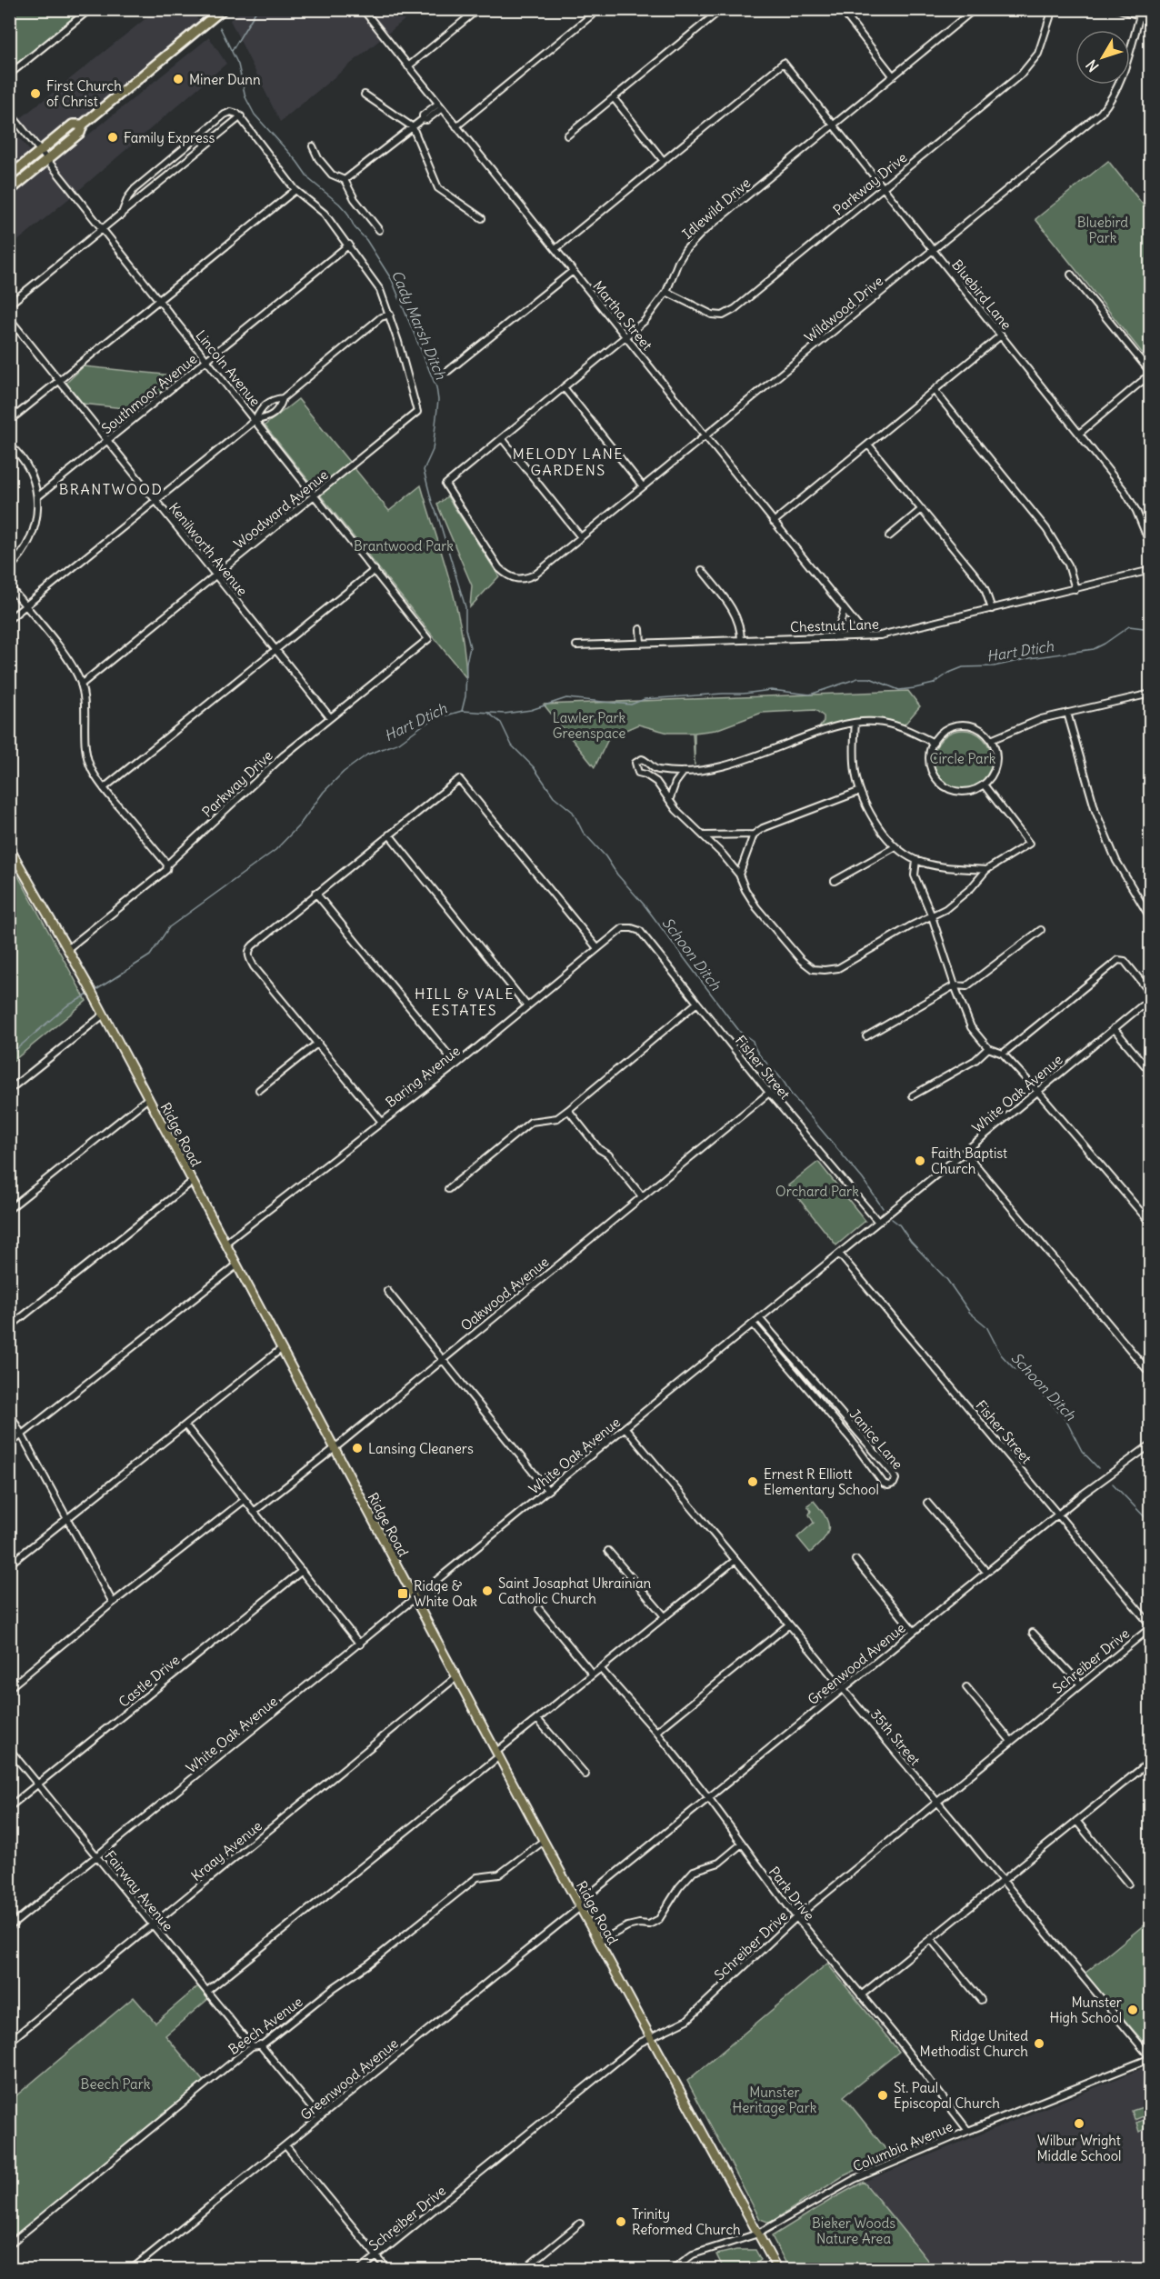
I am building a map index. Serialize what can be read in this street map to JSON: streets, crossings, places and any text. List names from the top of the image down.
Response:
{
  "streets": {
    "main road": ["Ridge Road"],
    "street": [
      "Parkway Drive",
      "Idlewild Drive",
      "Bluebird Lane",
      "Wildwood Drive",
      "Martha Street",
      "Lincoln Avenue",
      "Southmoor Avenue",
      "Woodward Avenue",
      "Kenilworth Avenue",
      "Chestnut Lane",
      "Fisher Street",
      "Baring Avenue",
      "White Oak Avenue",
      "Oakwood Avenue",
      "Janice Lane",
      "Schreiber Drive",
      "Greenwood Avenue",
      "Castle Drive",
      "35th Street",
      "Kraay Avenue",
      "Fairway Avenue",
      "Park Drive",
      "Beech Avenue",
      "Columbia Avenue"
    ]
  },
  "crossings": [
    ["Parkway Drive", "Idlewild Drive"],
    ["Parkway Drive", "Bluebird Lane"],
    ["Parkway Drive", "Lincoln Avenue"],
    ["Parkway Drive", "Kenilworth Avenue"],
    ["Parkway Drive", "Ridge Road"],
    ["Idlewild Drive", "Bluebird Lane"],
    ["Idlewild Drive", "Wildwood Drive"],
    ["Idlewild Drive", "Martha Street"],
    ["Bluebird Lane", "Wildwood Drive"],
    ["Wildwood Drive", "Martha Street"],
    ["Martha Street", "Chestnut Lane"],
    ["Lincoln Avenue", "Southmoor Avenue"],
    ["Lincoln Avenue", "Woodward Avenue"],
    ["Southmoor Avenue", "Kenilworth Avenue"],
    ["Woodward Avenue", "Kenilworth Avenue"],
    ["Fisher Street", "Baring Avenue"],
    ["Fisher Street", "White Oak Avenue"],
    ["Fisher Street", "Oakwood Avenue"],
    ["Fisher Street", "Schreiber Drive"],
    ["Fisher Street", "Greenwood Avenue"],
    ["Baring Avenue", "Ridge Road"],
    ["White Oak Avenue", "Ridge Road"],
    ["White Oak Avenue", "Janice Lane"],
    ["White Oak Avenue", "35th Street"],
    ["White Oak Avenue", "Fairway Avenue"],
    ["Ridge Road", "Oakwood Avenue"],
    ["Ridge Road", "Schreiber Drive"],
    ["Ridge Road", "Greenwood Avenue"],
    ["Ridge Road", "Kraay Avenue"],
    ["Ridge Road", "Beech Avenue"],
    ["Ridge Road", "Columbia Avenue"],
    ["Schreiber Drive", "35th Street"],
    ["Schreiber Drive", "Park Drive"],
    ["Greenwood Avenue", "35th Street"],
    ["Greenwood Avenue", "Park Drive"],
    ["Castle Drive", "Fairway Avenue"],
    ["35th Street", "Columbia Avenue"],
    ["Kraay Avenue", "Fairway Avenue"],
    ["Fairway Avenue", "Beech Avenue"],
    ["Park Drive", "Columbia Avenue"]
  ],
  "districts": ["MELODY LANE GARDENS", "BRANTWOOD", "HILL & VALE ESTATES"],
  "water": ["Cady Marsh Ditch", "Hart Dtich", "Schoon Ditch"],
  "parks": [
    "Bluebird Park",
    "Brantwood Park",
    "Lawler Park Greenspace",
    "Circle Park",
    "Orchard Park",
    "Beech Park",
    "Munster Heritage Park",
    "Bieker Woods Nature Area"
  ],
  "places": {
    "other": [
      "Miner Dunn",
      "First Church of Christ",
      "Family Express",
      "Faith Baptist Church",
      "Lansing Cleaners",
      "Ernest R Elliott Elementary School",
      "Saint Josaphat Ukrainian Catholic Church",
      "Munster High School",
      "Ridge United Methodist Church",
      "St. Paul Episcopal Church",
      "Wilbur Wright Middle School",
      "Trinity Reformed Church"
    ],
    "transit": ["Ridge & White Oak"]
  },
  "north": "bottom left"
}
